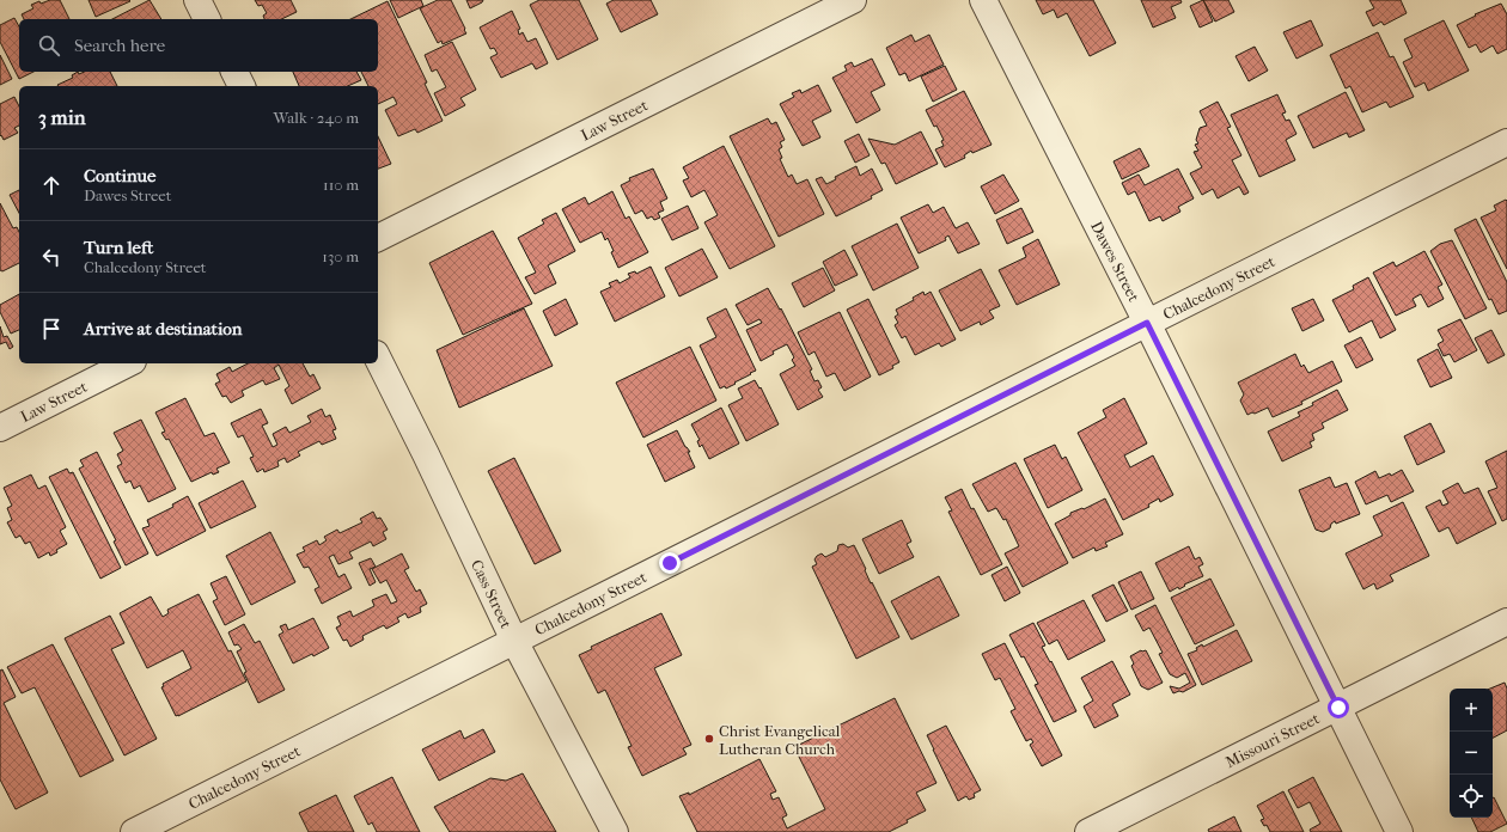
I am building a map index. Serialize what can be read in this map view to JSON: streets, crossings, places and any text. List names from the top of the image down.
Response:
{
  "streets": {
    "street": [
      "Law Street",
      "Dawes Street",
      "Chalcedony Street",
      "Cass Street",
      "Missouri Street"
    ]
  },
  "crossings": [
    ["Dawes Street", "Chalcedony Street"],
    ["Dawes Street", "Missouri Street"],
    ["Chalcedony Street", "Cass Street"]
  ],
  "places": ["Christ Evangelical Lutheran Church"],
  "page": {
    "search": "Search here",
    "heading": ["3 min", "Walk · 240 m"],
    "list": [
      ["Continue", "Dawes Street", "110 m"],
      ["Turn left", "Chalcedony Street", "130 m"],
      "Arrive at destination"
    ],
    "map_buttons": ["+", "−"]
  }
}
